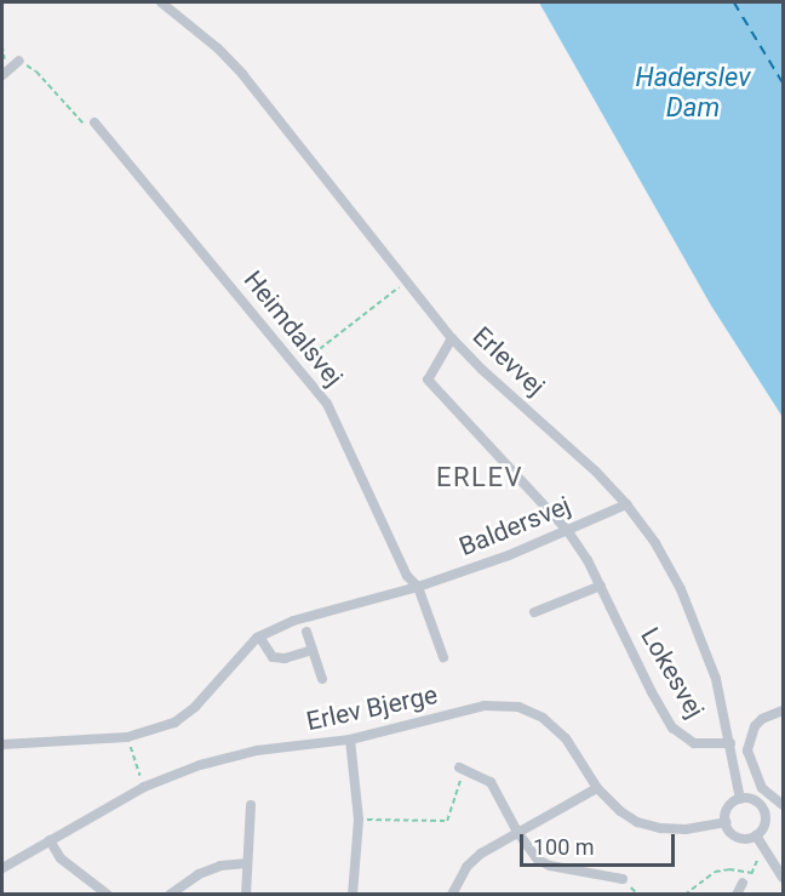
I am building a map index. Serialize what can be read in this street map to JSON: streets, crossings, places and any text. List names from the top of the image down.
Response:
{
  "streets": {
    "street": [
      "Heimdalsvej",
      "Erlevvej",
      "Baldersvej",
      "Lokesvej",
      "Erlev Bjerge"
    ]
  },
  "crossings": [
    ["Heimdalsvej", "Baldersvej"],
    ["Erlevvej", "Baldersvej"],
    ["Erlevvej", "Lokesvej"],
    ["Erlevvej", "Erlev Bjerge"],
    ["Baldersvej", "Lokesvej"]
  ],
  "districts": ["ERLEV"],
  "water": ["Haderslev Dam"],
  "scale_bar": "100 m"
}
